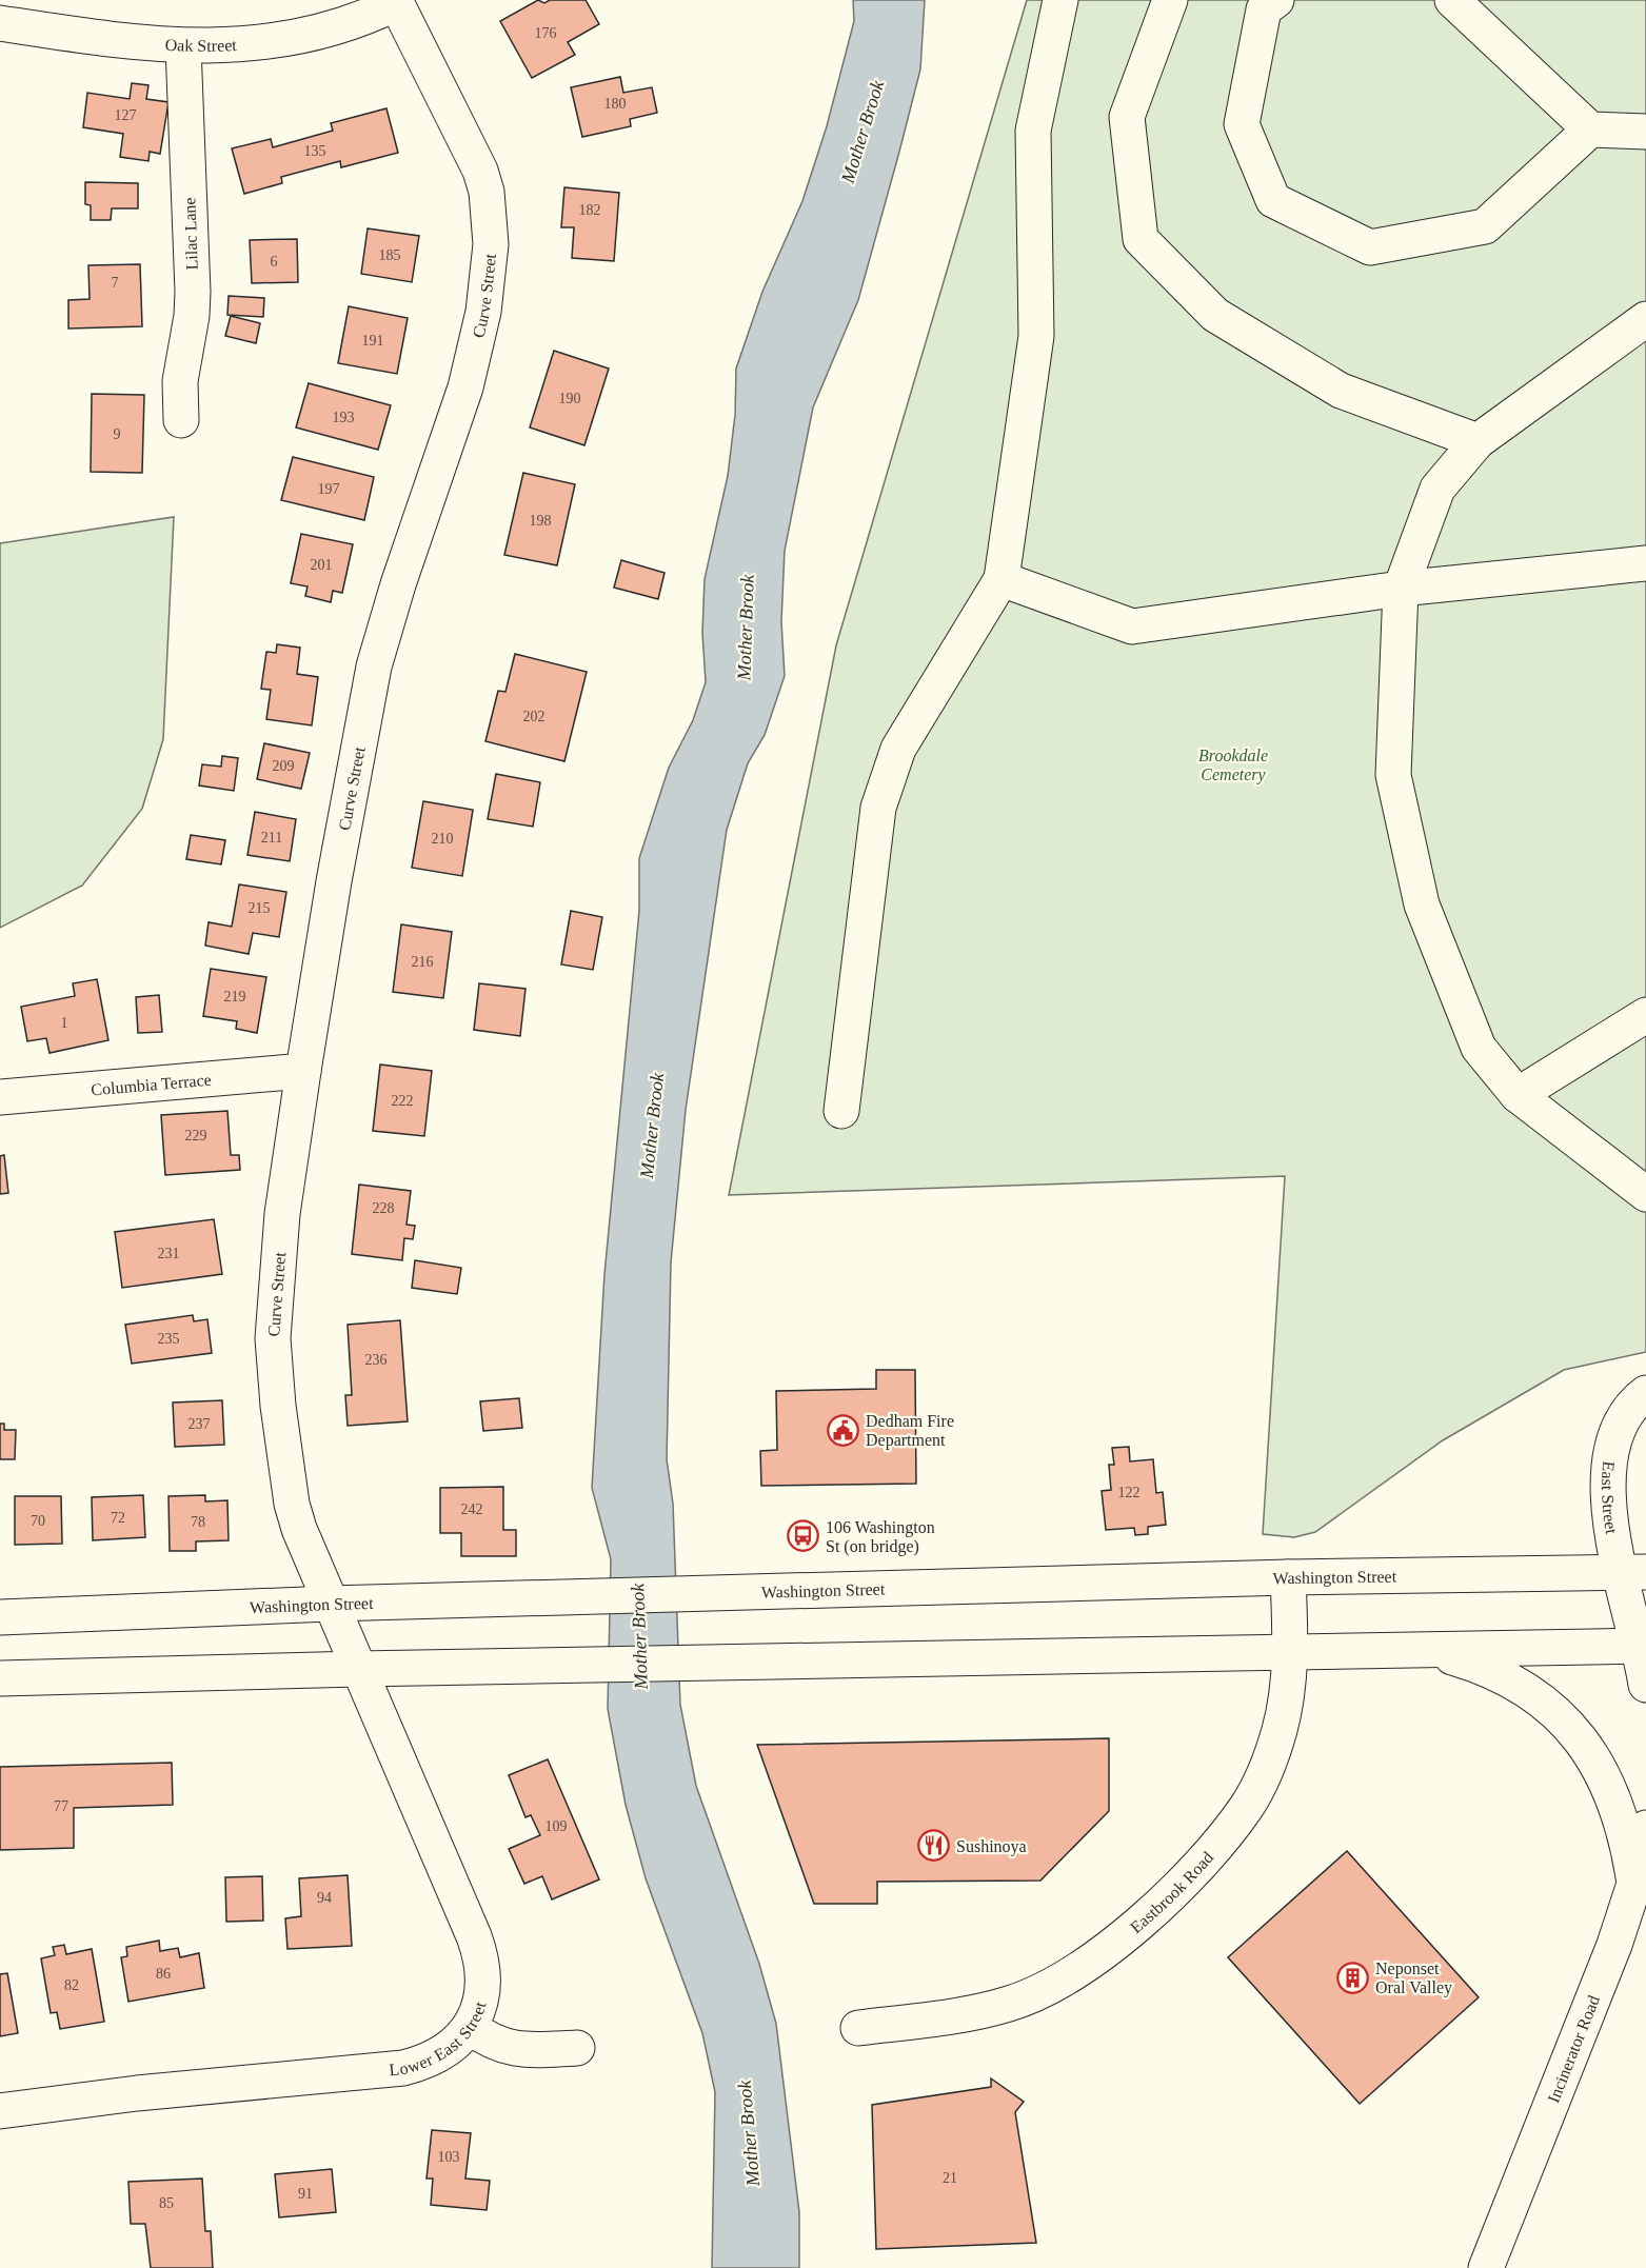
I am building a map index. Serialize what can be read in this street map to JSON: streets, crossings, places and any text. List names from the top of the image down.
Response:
{
  "streets": {
    "street": [
      "Oak Street",
      "Lilac Lane",
      "Curve Street",
      "Columbia Terrace",
      "East Street",
      "Washington Street",
      "Eastbrook Road",
      "Lower East Street",
      "Incinerator Road"
    ]
  },
  "crossings": [
    ["Oak Street", "Lilac Lane"],
    ["Oak Street", "Curve Street"],
    ["Curve Street", "Columbia Terrace"],
    ["Curve Street", "Washington Street"],
    ["Curve Street", "Lower East Street"],
    ["East Street", "Washington Street"],
    ["Washington Street", "Eastbrook Road"],
    ["Washington Street", "Lower East Street"]
  ],
  "water": ["Mother Brook"],
  "parks": ["Brookdale Cemetery"],
  "places": {
    "public building": ["Dedham Fire Department"],
    "bus stop": ["106 Washington St (on bridge)"],
    "restaurant": ["Sushinoya"],
    "building": ["Neponset Oral Valley"]
  },
  "house_numbers": [
    "176",
    "180",
    "127",
    "135",
    "182",
    "185",
    "6",
    "7",
    "191",
    "190",
    "193",
    "9",
    "197",
    "198",
    "201",
    "202",
    "209",
    "211",
    "210",
    "215",
    "216",
    "219",
    "1",
    "222",
    "229",
    "228",
    "231",
    "235",
    "236",
    "237",
    "122",
    "242",
    "72",
    "70",
    "78",
    "77",
    "109",
    "94",
    "86",
    "82",
    "103",
    "21",
    "91",
    "85"
  ]
}
